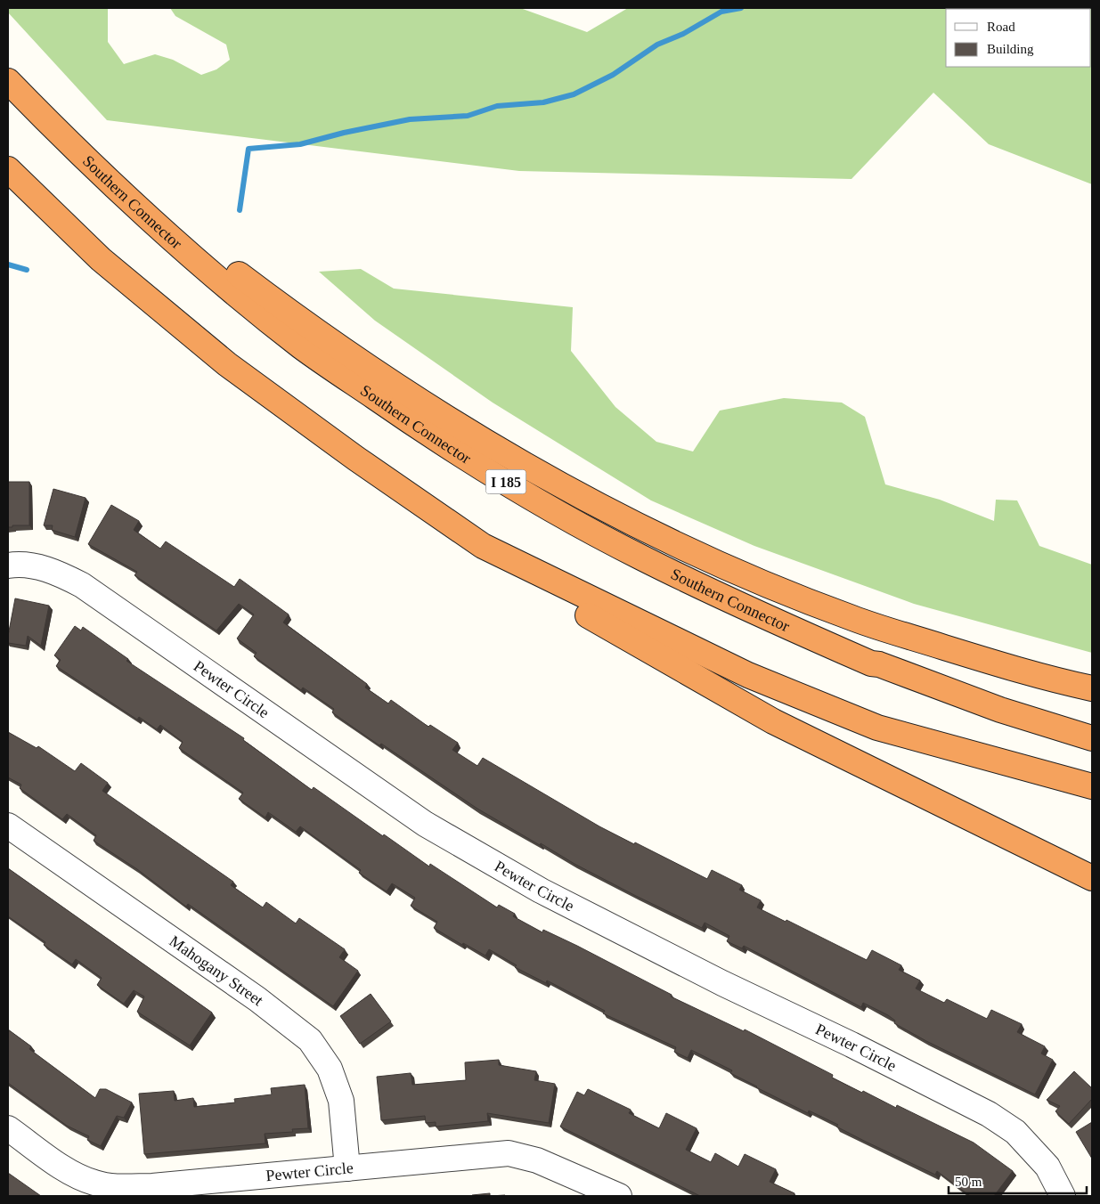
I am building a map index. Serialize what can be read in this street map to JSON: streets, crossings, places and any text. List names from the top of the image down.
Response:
{
  "streets": {
    "highway": ["Southern Connector", "I 185"],
    "street": ["Pewter Circle", "Mahogany Street"]
  },
  "crossings": [
    ["Pewter Circle", "Mahogany Street"]
  ],
  "legend": ["Road", "Building"],
  "scale_bar": "50 m"
}
